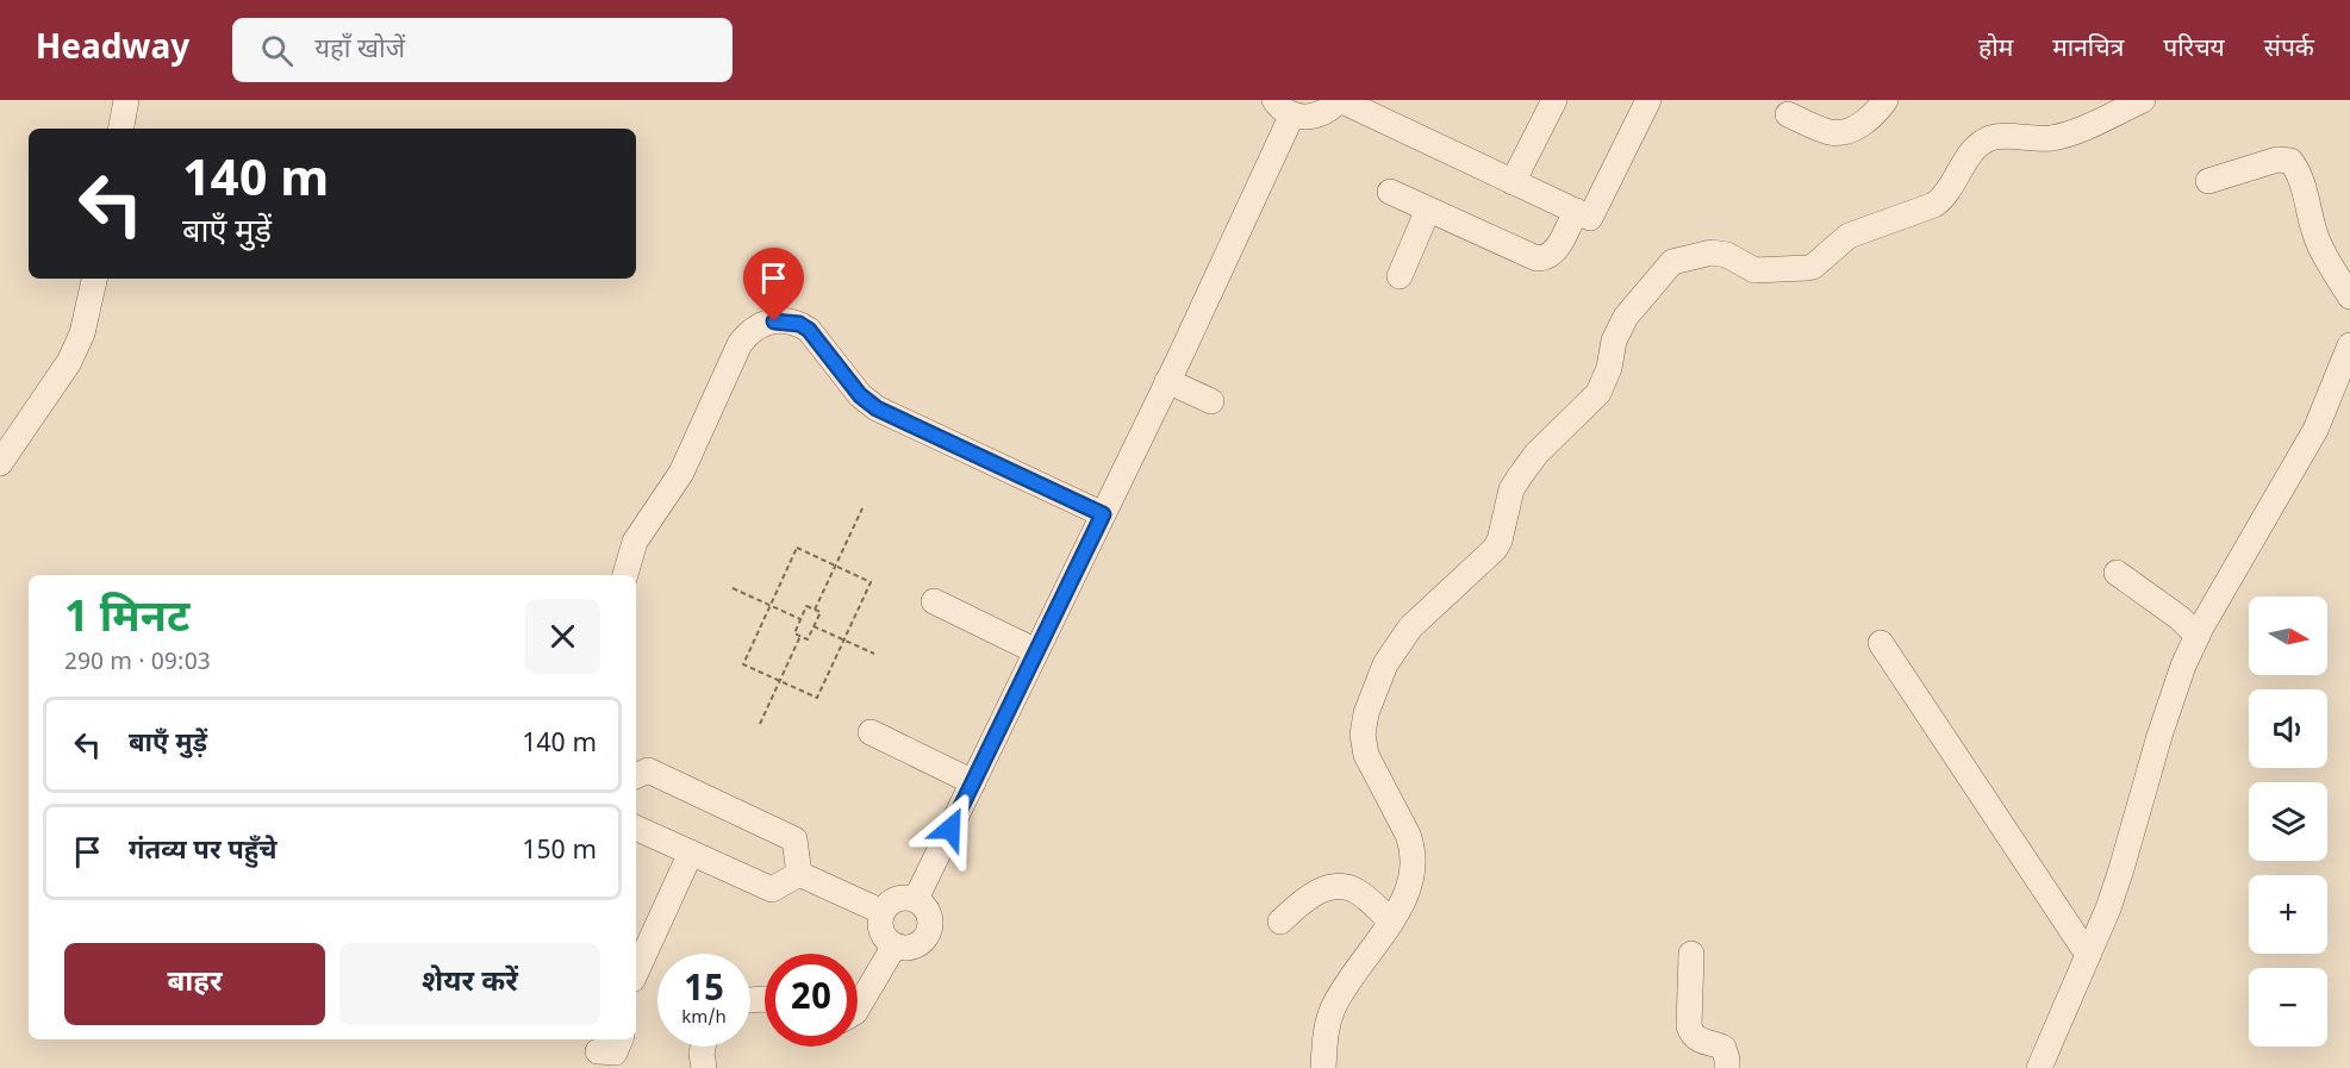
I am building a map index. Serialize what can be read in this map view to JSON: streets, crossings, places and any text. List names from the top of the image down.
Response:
{
  "north": "right",
  "page": {
    "header": "Headway",
    "search": "यहाँ खोजें",
    "nav": [
      "होम",
      "मानचित्र",
      "परिचय",
      "संपर्क"
    ],
    "turn": ["140 m", "बाएँ मुड़ें"],
    "heading": ["1 मिनट", "290 m · 09:03"],
    "map_buttons": ["+", "−"],
    "list": [
      {
        "name": "बाएँ मुड़ें",
        "value": "140 m"
      },
      {
        "name": "गंतव्य पर पहुँचे",
        "value": "150 m"
      }
    ],
    "buttons": ["बाहर", "शेयर करें"],
    "speed": "15 km/h",
    "limit": "20"
  }
}
